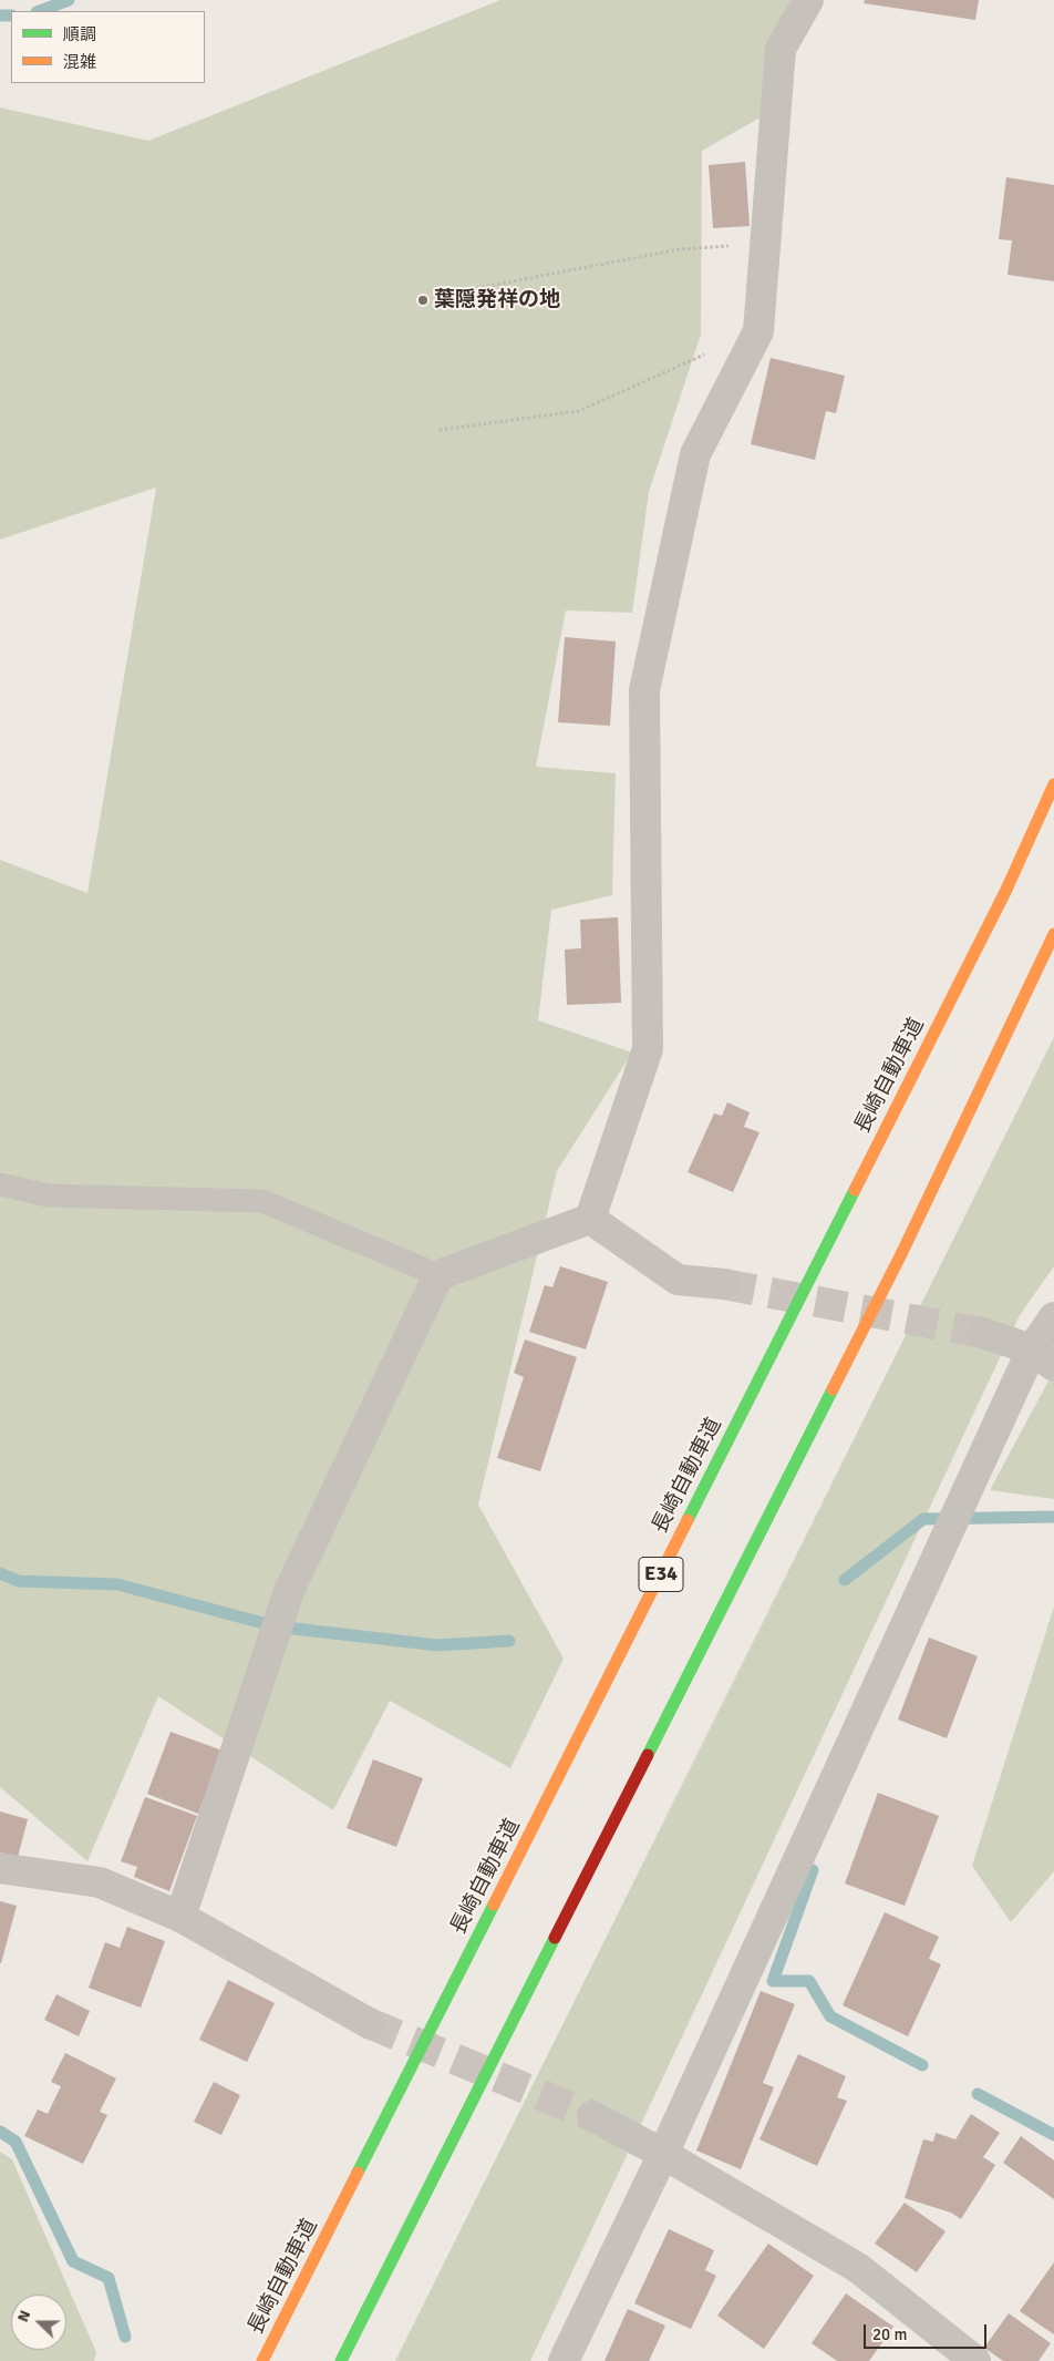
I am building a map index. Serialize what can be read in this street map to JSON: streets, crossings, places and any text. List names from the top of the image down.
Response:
{
  "streets": {
    "highway": ["長崎自動車道", "E34"]
  },
  "places": ["葉隠発祥の地"],
  "legend": ["順調", "混雑"],
  "scale_bar": "20 m",
  "north": "left"
}
